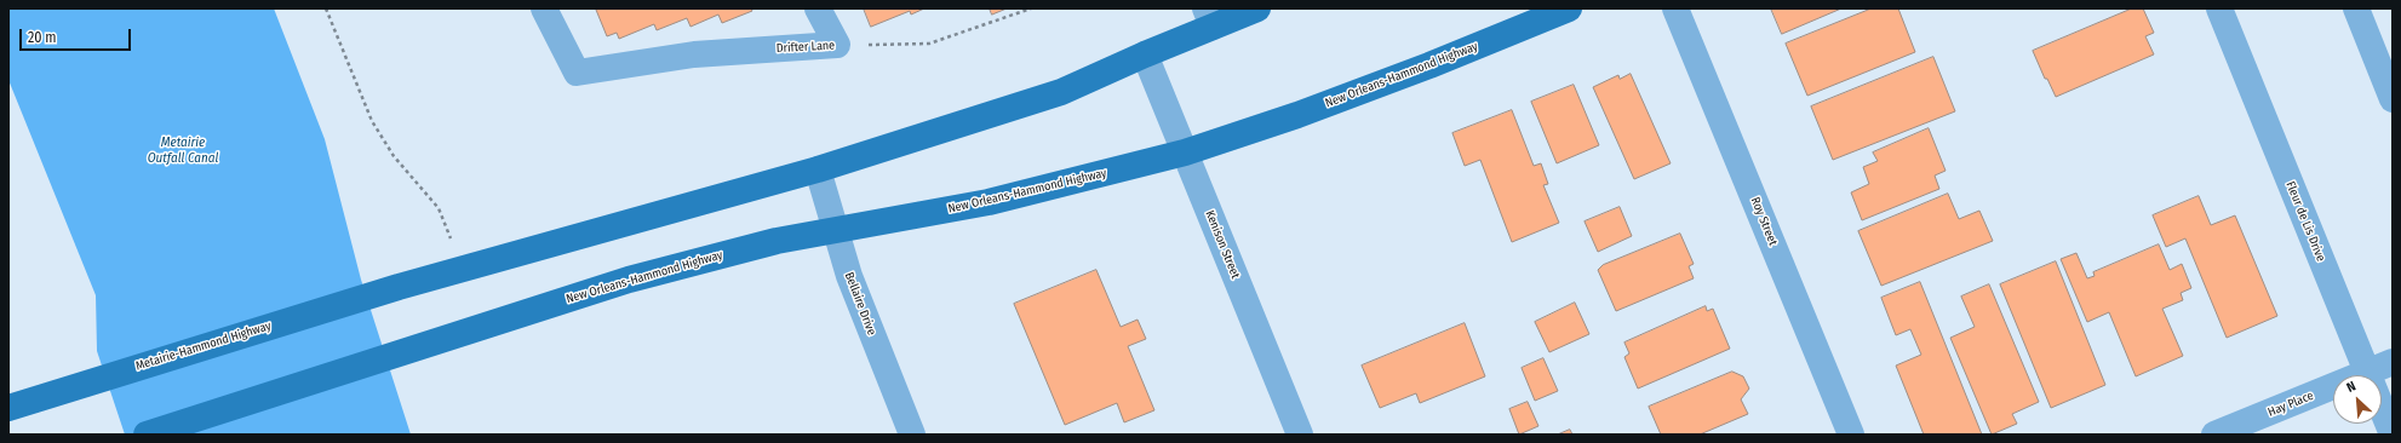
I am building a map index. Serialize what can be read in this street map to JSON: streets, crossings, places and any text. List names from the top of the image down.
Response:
{
  "streets": {
    "main road": ["New Orleans-Hammond Highway", "Metairie-Hammond Highway"],
    "street": [
      "Drifter Lane",
      "Roy Street",
      "Fleur de Lis Drive",
      "Kenison Street",
      "Bellaire Drive",
      "Hay Place"
    ]
  },
  "crossings": [
    ["New Orleans-Hammond Highway", "Kenison Street"],
    ["New Orleans-Hammond Highway", "Bellaire Drive"],
    ["Fleur de Lis Drive", "Hay Place"]
  ],
  "water": ["Metairie Outfall Canal"],
  "scale_bar": "20 m",
  "north": "top left"
}
